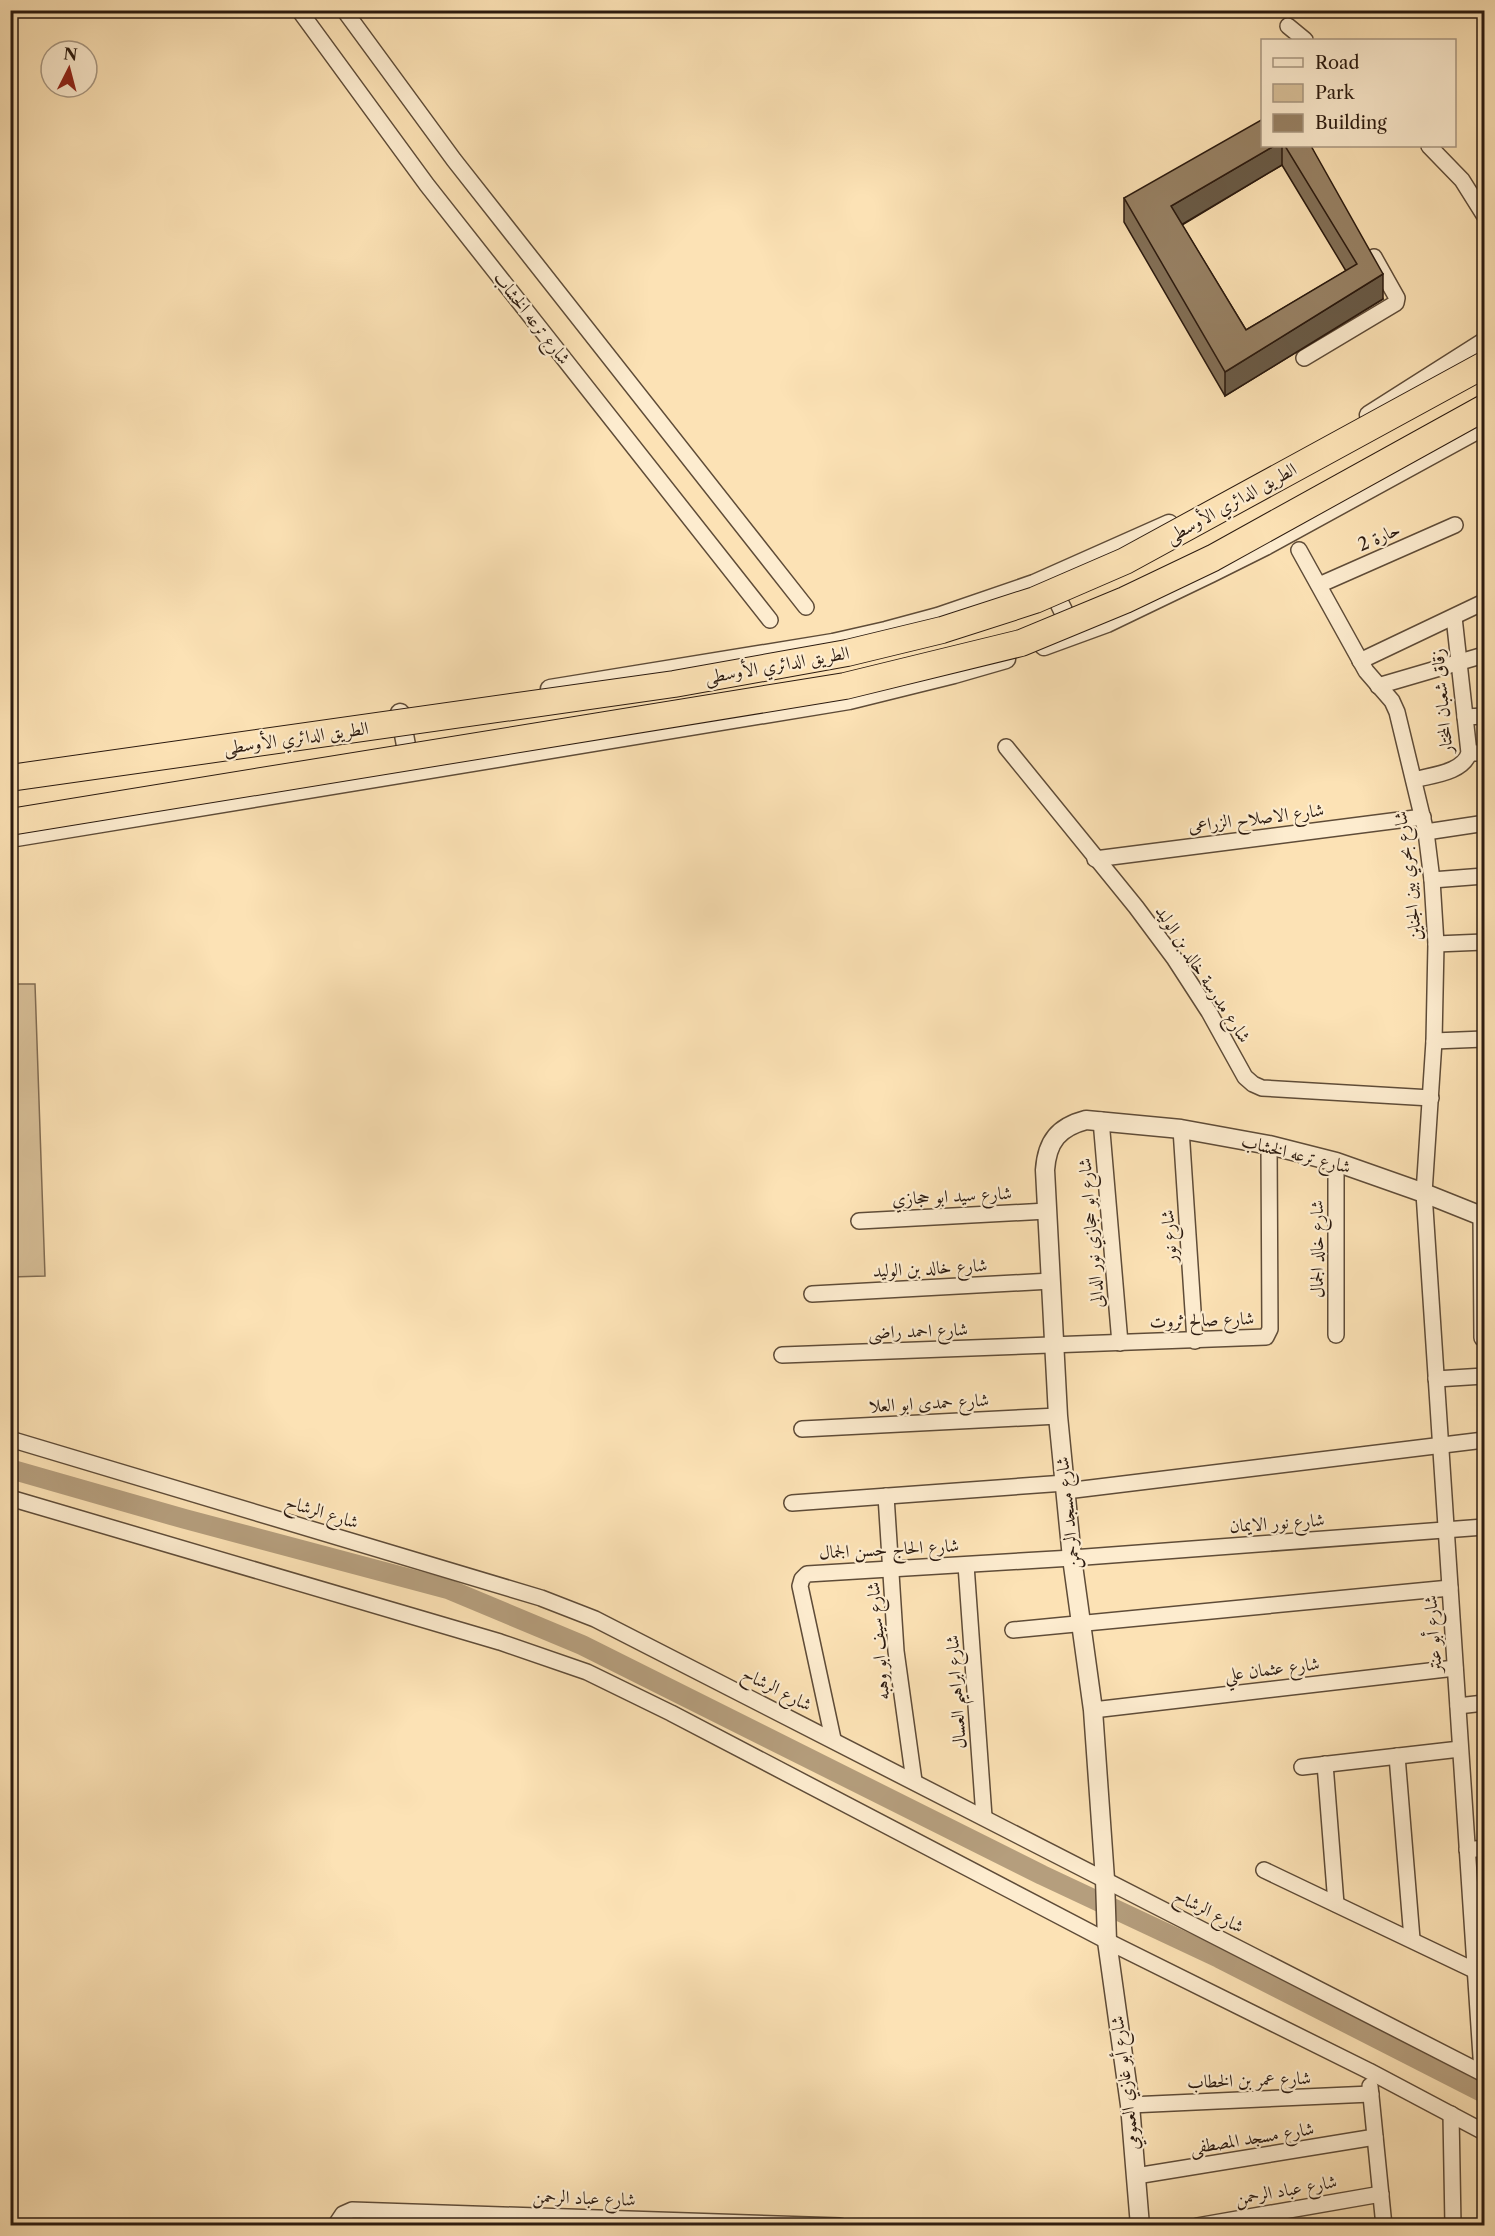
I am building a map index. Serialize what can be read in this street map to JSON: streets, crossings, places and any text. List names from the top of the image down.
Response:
{
  "streets": {
    "highway": ["الطريق الدائري الأوسطى"],
    "street": [
      "شارع ترعه الخشاب",
      "حارة 2",
      "زقاق شعبان المختار",
      "شارع الاصلاح الزراعى",
      "شارع بحري بين الجناين",
      "شارع مدرسة خالد بن الوليد",
      "شارع سيد ابو حجازي",
      "شارع ابو حجازي نور الدالى",
      "شارع نور",
      "شارع خالد الجمال",
      "شارع خالد بن الوليد",
      "شارع صالح ثروت",
      "شارع احمد راضى",
      "شارع حمدى ابو العلا",
      "شارع الرشاح",
      "شارع مسجد الرحمن",
      "شارع نور الايمان",
      "شارع الحاج حسن الجمال",
      "شارع أبو عنتر",
      "شارع سيف ابو وهبه",
      "شارع عثمان علي",
      "شارع ابراهيم العسال",
      "شارع عمر بن الخطاب",
      "شارع أبو غازي العمومي",
      "شارع مسجد المصطفى",
      "شارع عباد الرحمن"
    ]
  },
  "crossings": [
    ["شارع ترعه الخشاب", "شارع بحري بين الجناين"],
    ["شارع ترعه الخشاب", "شارع ابو حجازي نور الدالى"],
    ["شارع ترعه الخشاب", "شارع نور"],
    ["شارع ترعه الخشاب", "شارع خالد الجمال"],
    ["شارع ترعه الخشاب", "شارع صالح ثروت"],
    ["شارع ترعه الخشاب", "شارع مسجد الرحمن"],
    ["شارع ترعه الخشاب", "شارع أبو عنتر"],
    ["حارة 2", "شارع بحري بين الجناين"],
    ["زقاق شعبان المختار", "شارع بحري بين الجناين"],
    ["شارع الاصلاح الزراعى", "شارع بحري بين الجناين"],
    ["شارع الاصلاح الزراعى", "شارع مدرسة خالد بن الوليد"],
    ["شارع بحري بين الجناين", "شارع مدرسة خالد بن الوليد"],
    ["شارع بحري بين الجناين", "شارع أبو عنتر"],
    ["شارع سيد ابو حجازي", "شارع مسجد الرحمن"],
    ["شارع ابو حجازي نور الدالى", "شارع صالح ثروت"],
    ["شارع ابو حجازي نور الدالى", "شارع مسجد الرحمن"],
    ["شارع نور", "شارع صالح ثروت"],
    ["شارع خالد بن الوليد", "شارع مسجد الرحمن"],
    ["شارع صالح ثروت", "شارع احمد راضى"],
    ["شارع صالح ثروت", "شارع مسجد الرحمن"],
    ["شارع احمد راضى", "شارع مسجد الرحمن"],
    ["شارع حمدى ابو العلا", "شارع مسجد الرحمن"],
    ["شارع الرشاح", "شارع مسجد الرحمن"],
    ["شارع الرشاح", "شارع الحاج حسن الجمال"],
    ["شارع الرشاح", "شارع أبو عنتر"],
    ["شارع الرشاح", "شارع سيف ابو وهبه"],
    ["شارع الرشاح", "شارع ابراهيم العسال"],
    ["شارع مسجد الرحمن", "شارع نور الايمان"],
    ["شارع مسجد الرحمن", "شارع الحاج حسن الجمال"],
    ["شارع مسجد الرحمن", "شارع عثمان علي"],
    ["شارع مسجد الرحمن", "شارع أبو غازي العمومي"],
    ["شارع نور الايمان", "شارع الحاج حسن الجمال"],
    ["شارع نور الايمان", "شارع أبو عنتر"],
    ["شارع الحاج حسن الجمال", "شارع سيف ابو وهبه"],
    ["شارع الحاج حسن الجمال", "شارع ابراهيم العسال"],
    ["شارع أبو عنتر", "شارع عثمان علي"],
    ["شارع عمر بن الخطاب", "شارع أبو غازي العمومي"],
    ["شارع أبو غازي العمومي", "شارع مسجد المصطفى"]
  ],
  "legend": ["Road", "Park", "Building"],
  "north": "top"
}
